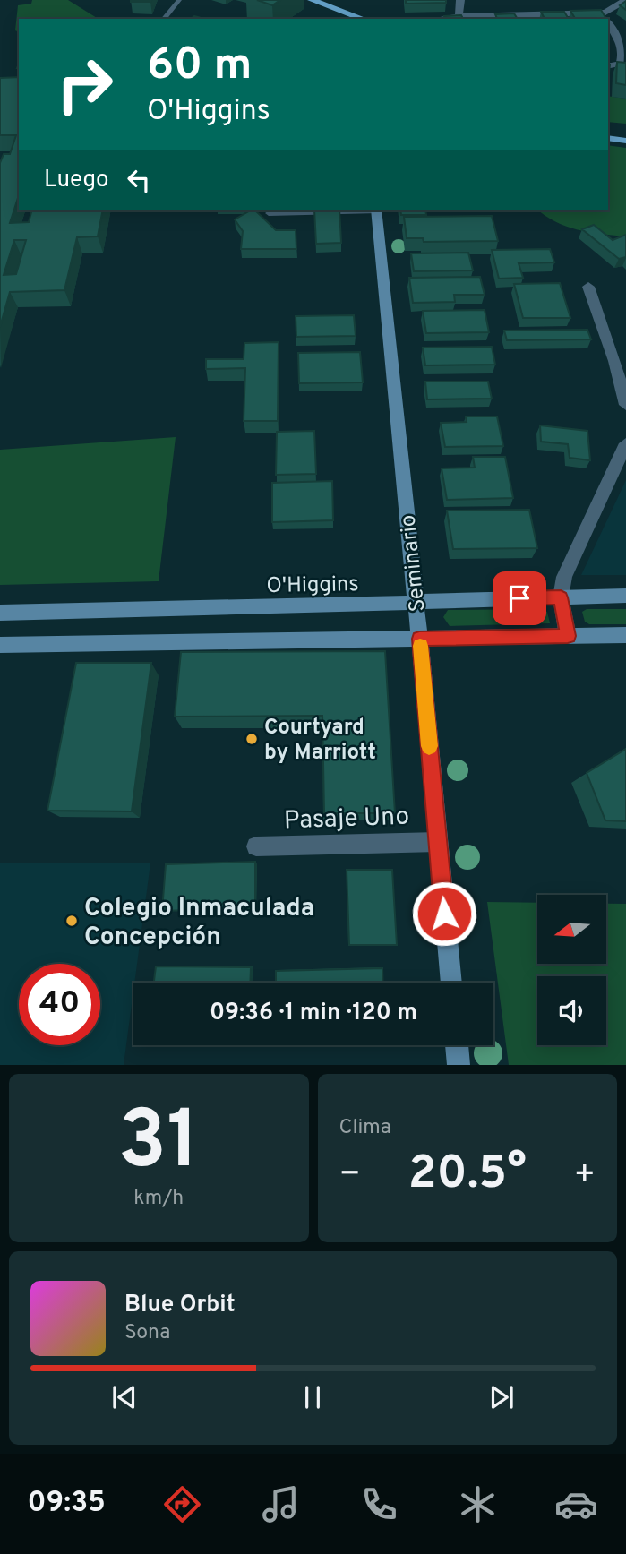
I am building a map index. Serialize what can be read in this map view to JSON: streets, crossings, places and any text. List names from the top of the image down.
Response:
{
  "streets": {
    "street": ["Seminario", "O'Higgins", "Pasaje Uno"]
  },
  "crossings": [
    ["Seminario", "O'Higgins"],
    ["Seminario", "Pasaje Uno"]
  ],
  "places": ["Courtyard by Marriott", "Colegio Inmaculada Concepción"],
  "north": "left",
  "page": {
    "turn": ["60 m", "O'Higgins"],
    "then": "Luego",
    "limit": "40",
    "trip": "09:36 · 1 min · 120 m",
    "tile": [
      ["31", "km/h"],
      "Clima"
    ],
    "heat": ["−", "20.5°", "+"],
    "song": ["Blue Orbit", "Sona"],
    "tabs": "09:35"
  }
}
